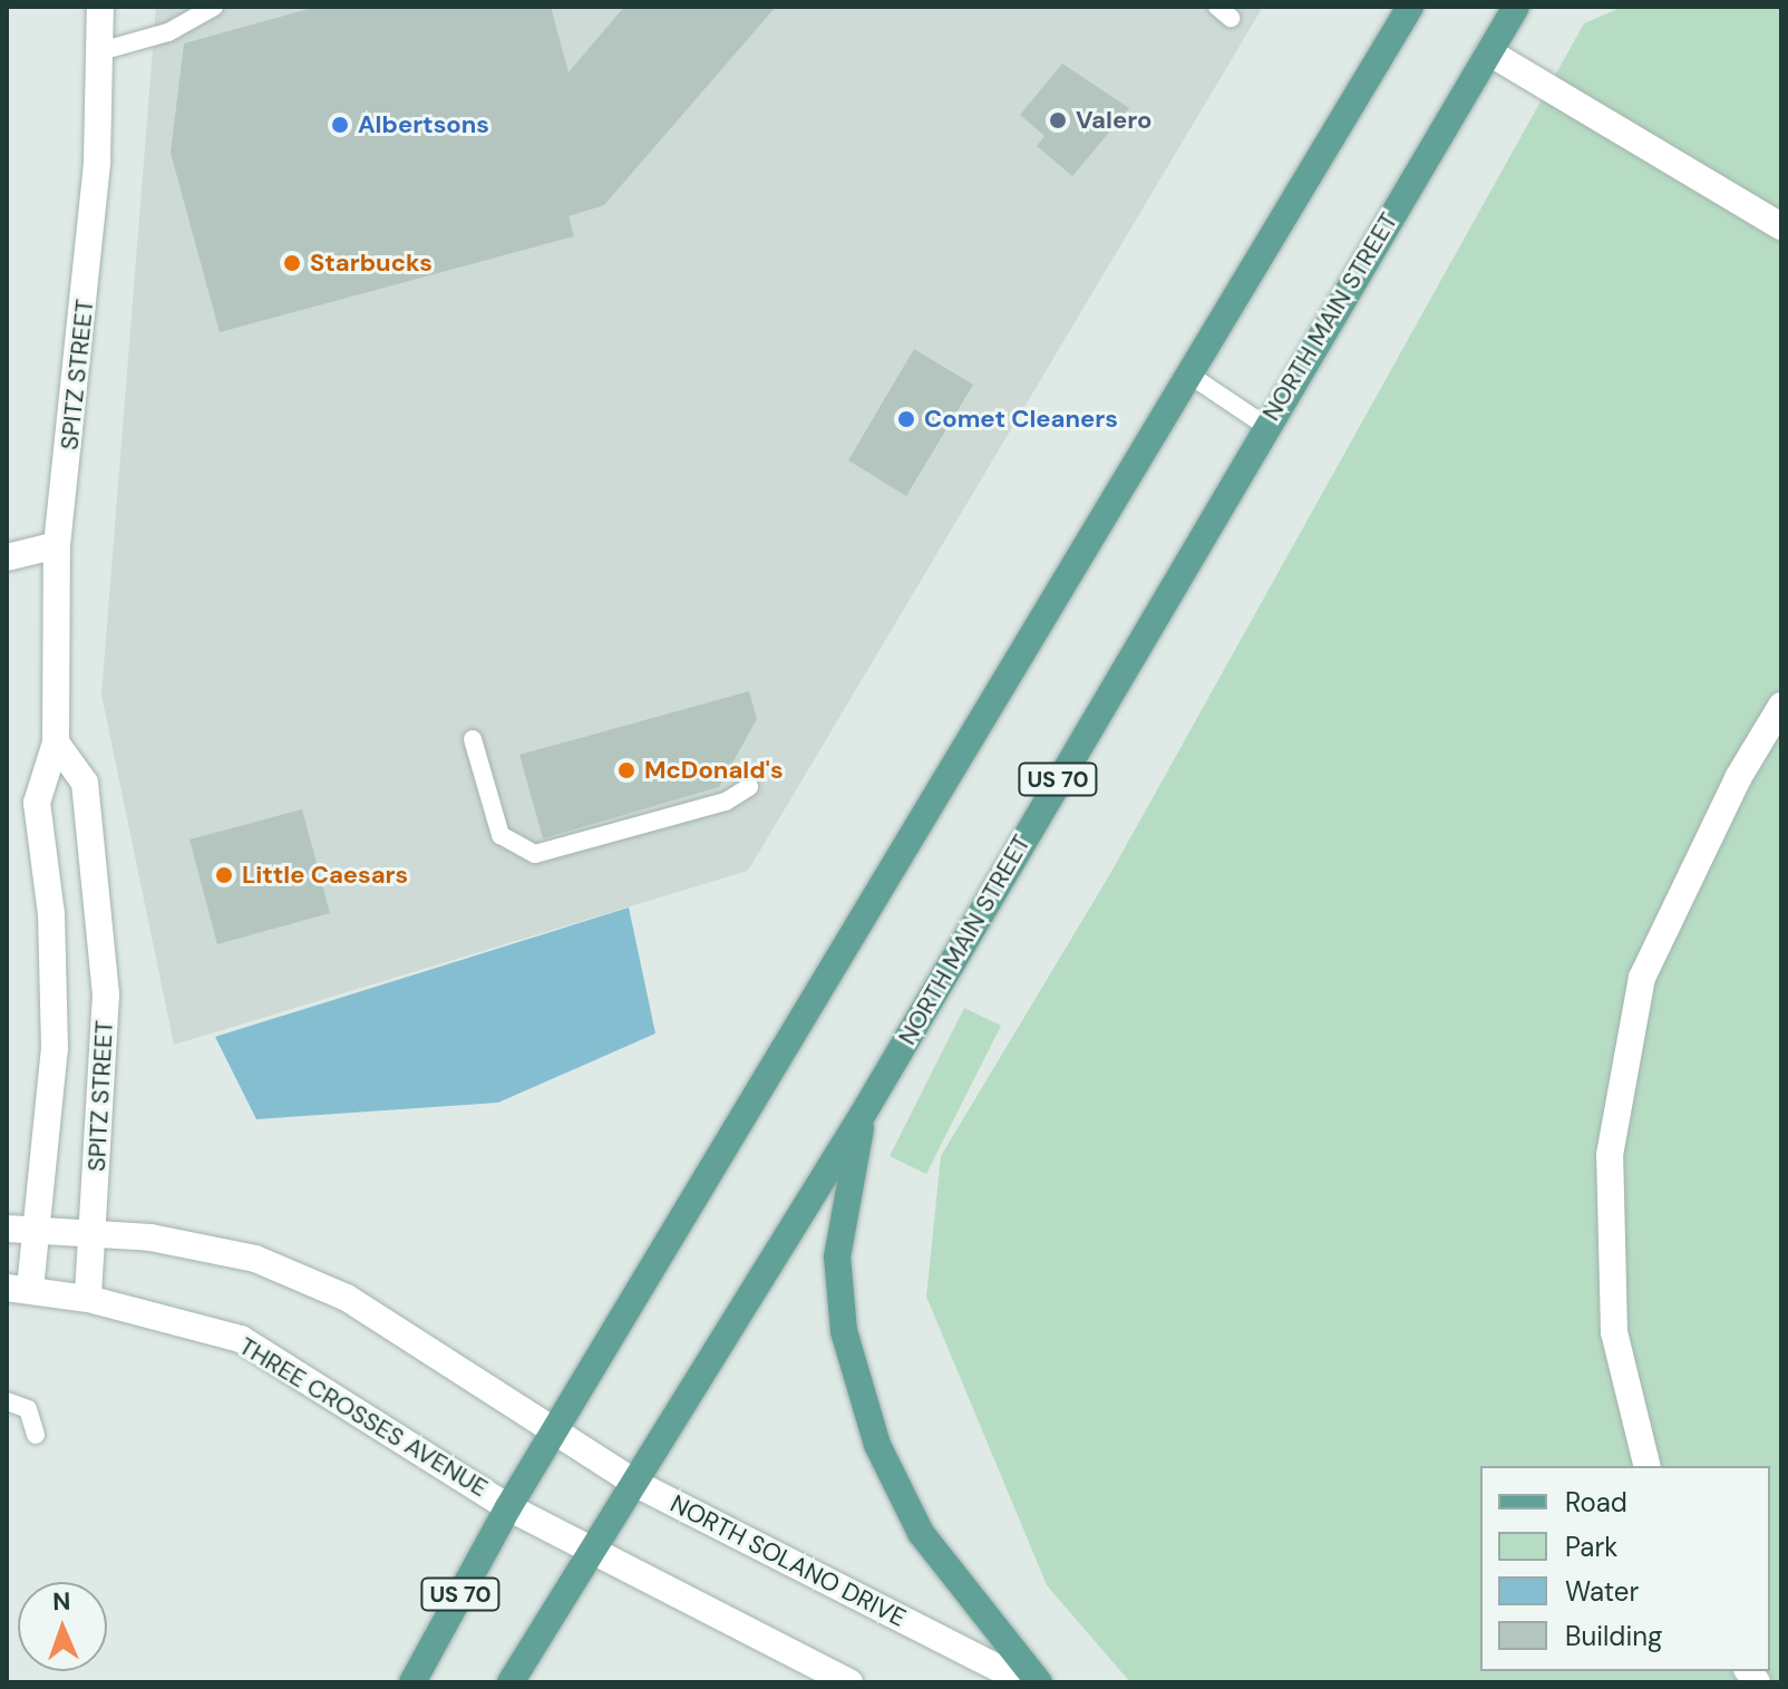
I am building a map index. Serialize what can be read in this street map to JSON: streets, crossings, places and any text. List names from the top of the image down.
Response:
{
  "streets": {
    "main road": ["NORTH MAIN STREET", "US 70"],
    "street": ["SPITZ STREET", "THREE CROSSES AVENUE", "NORTH SOLANO DRIVE"]
  },
  "crossings": [
    ["NORTH MAIN STREET", "NORTH SOLANO DRIVE"],
    ["SPITZ STREET", "THREE CROSSES AVENUE"],
    ["US 70", "THREE CROSSES AVENUE"],
    ["US 70", "NORTH SOLANO DRIVE"]
  ],
  "places": [
    "Valero",
    "Albertsons",
    "Starbucks",
    "Comet Cleaners",
    "McDonald's",
    "Little Caesars"
  ],
  "legend": [
    "Road",
    "Park",
    "Water",
    "Building"
  ],
  "north": "top"
}
